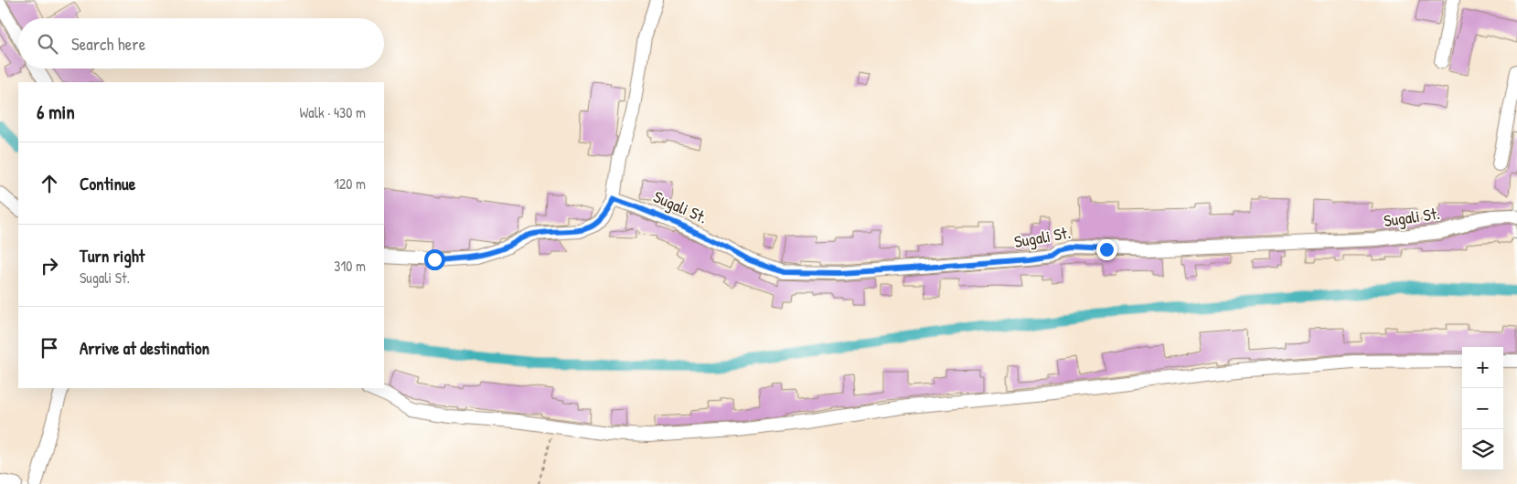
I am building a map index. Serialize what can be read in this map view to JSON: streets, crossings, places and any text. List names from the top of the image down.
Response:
{
  "streets": {
    "street": ["Sugali St."]
  },
  "page": {
    "search": "Search here",
    "heading": ["6 min", "Walk · 430 m"],
    "list": [
      ["Continue", "120 m"],
      ["Turn right", "Sugali St.", "310 m"],
      "Arrive at destination"
    ],
    "map_buttons": ["+", "−"]
  }
}
